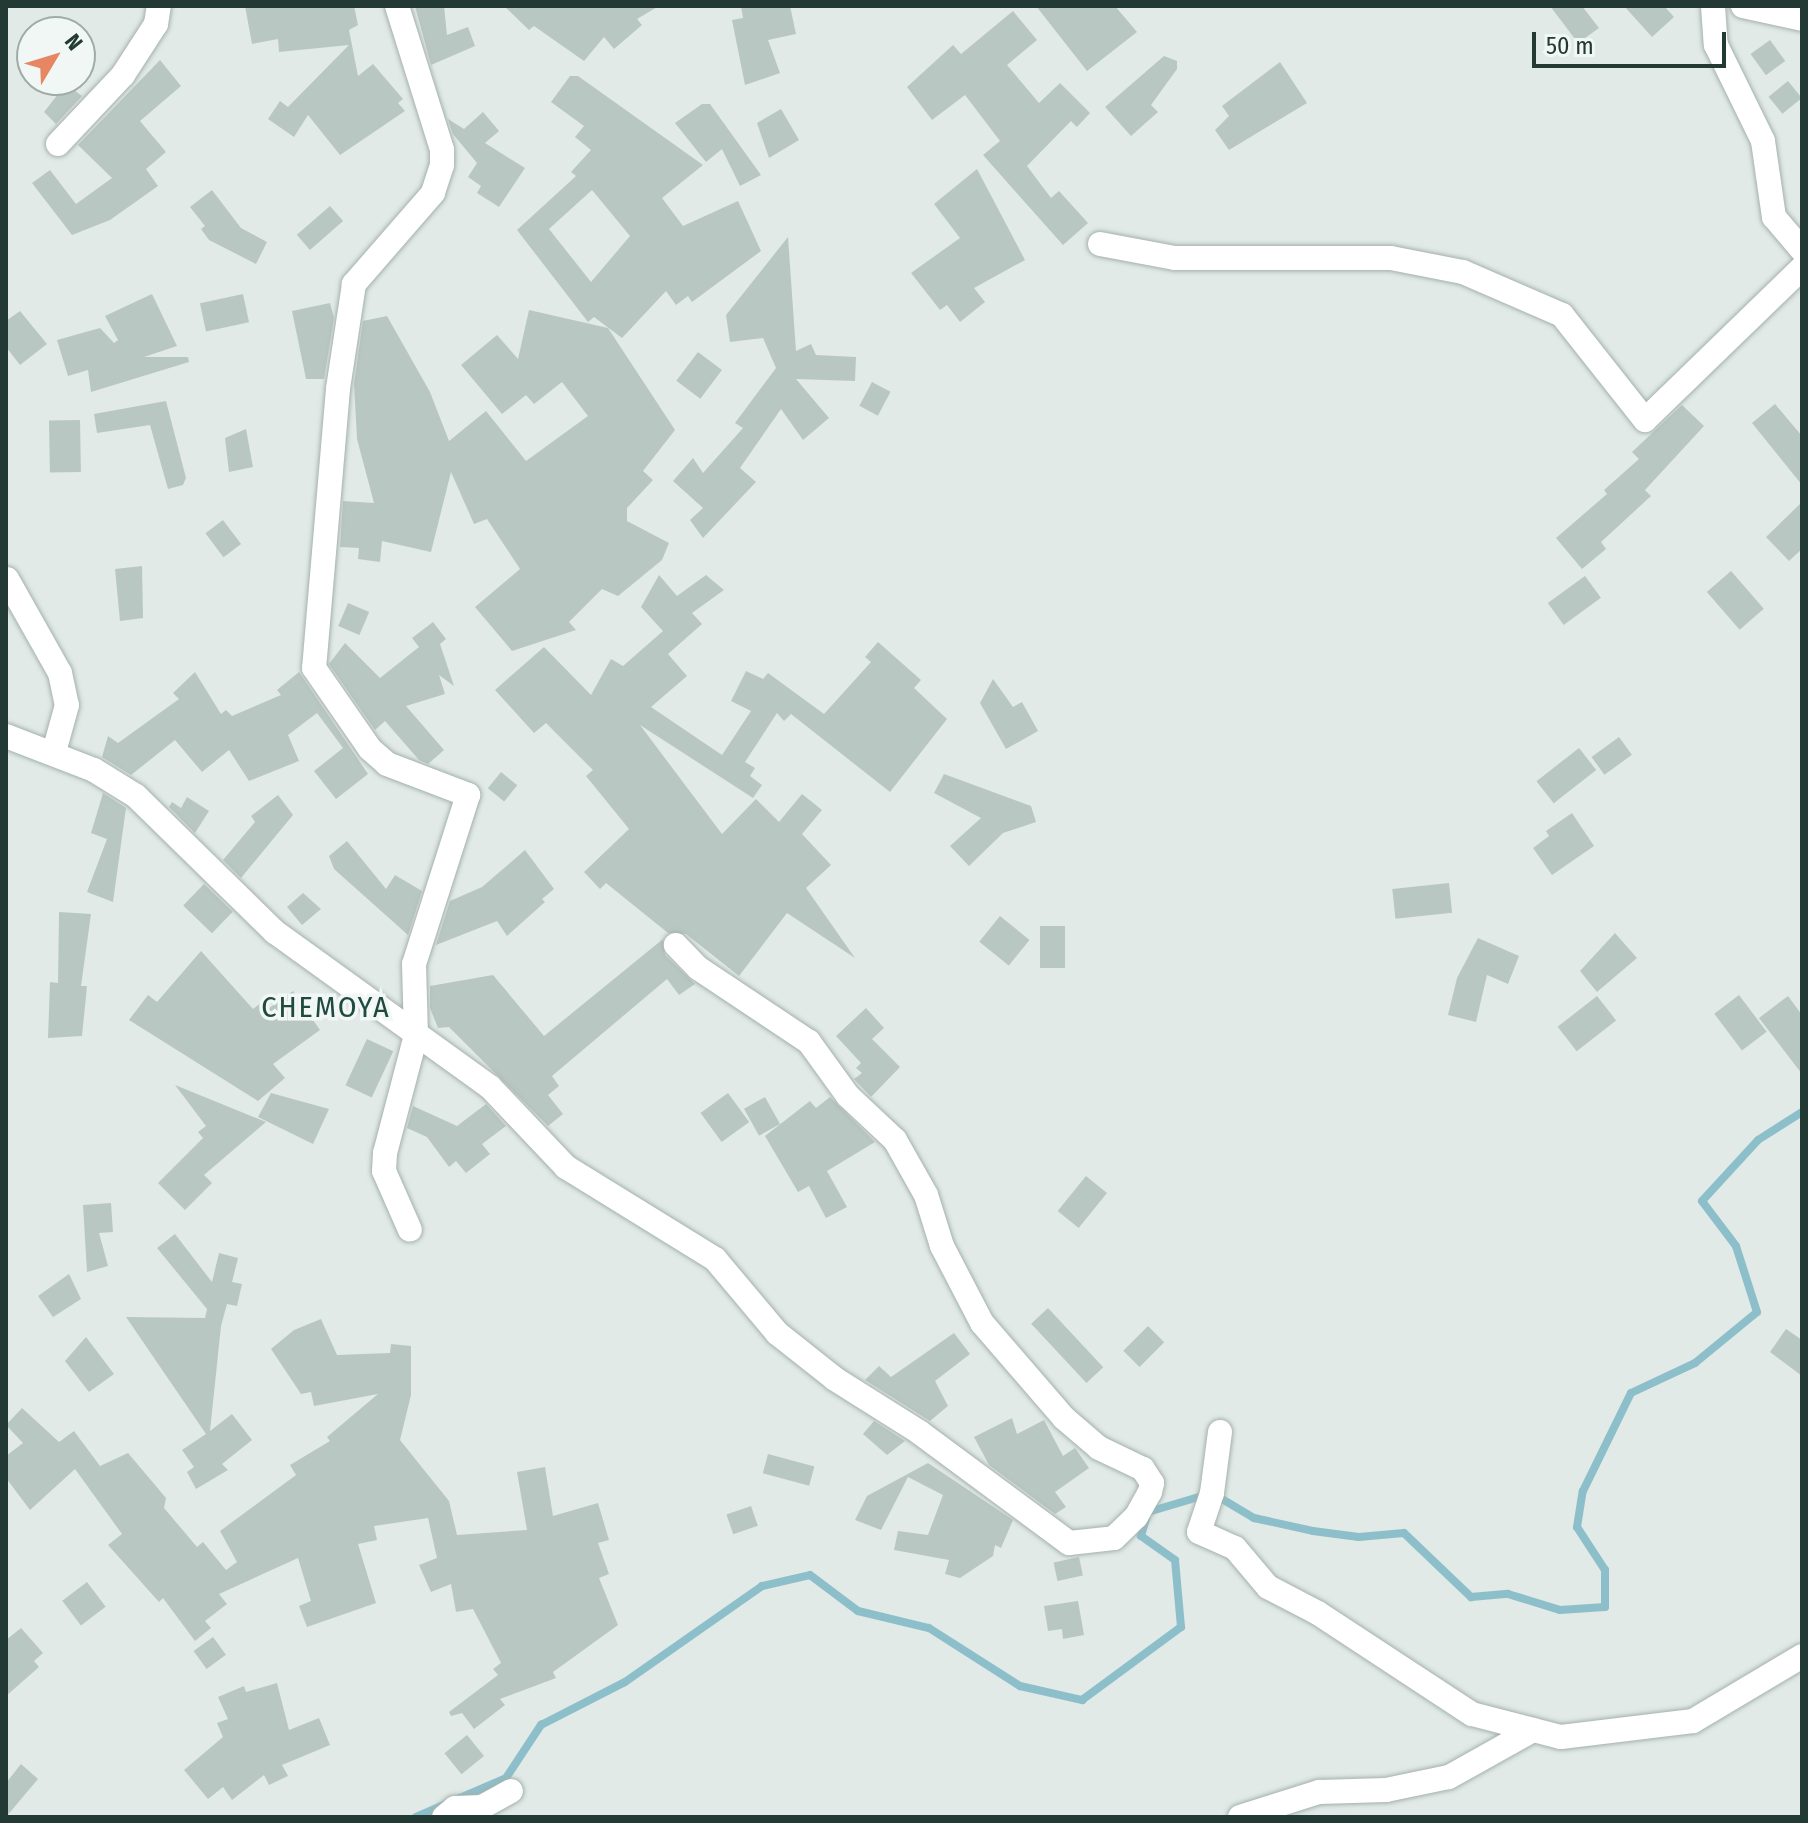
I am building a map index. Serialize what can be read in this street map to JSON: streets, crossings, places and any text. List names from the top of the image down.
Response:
{
  "districts": ["CHEMOYA"],
  "scale_bar": "50 m",
  "north": "top right"
}
